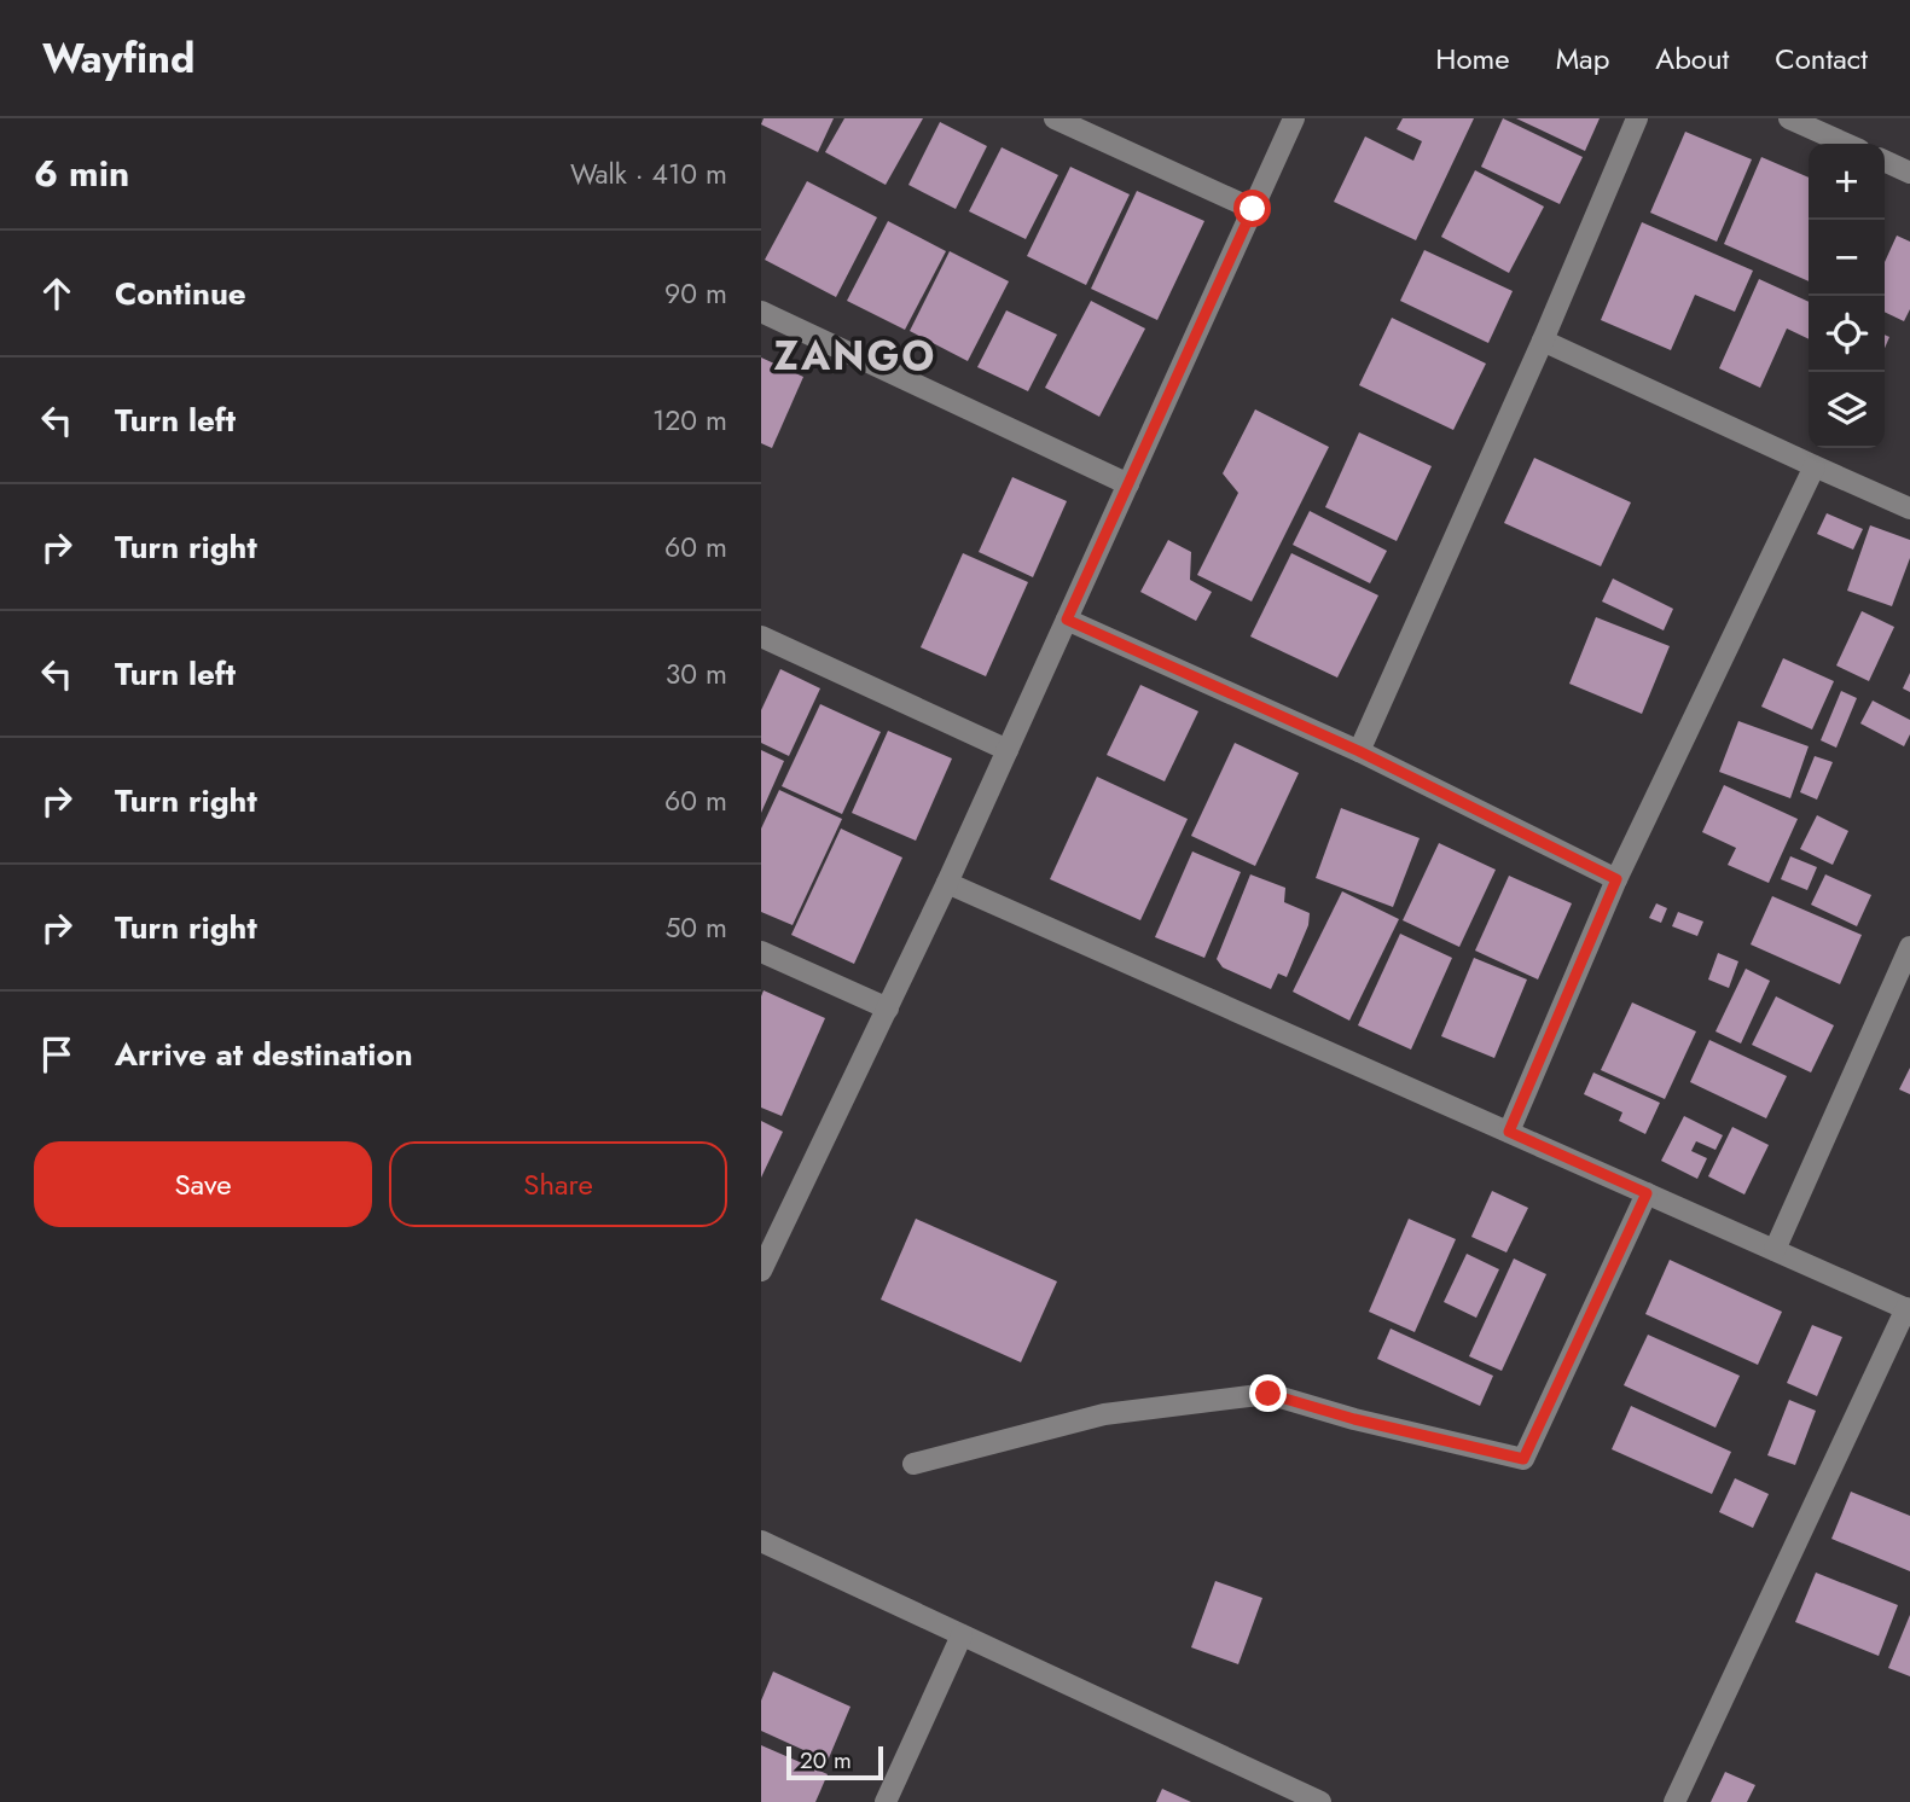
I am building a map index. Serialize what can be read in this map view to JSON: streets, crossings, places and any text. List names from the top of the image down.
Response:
{
  "districts": ["ZANGO"],
  "scale_bar": "20 m",
  "page": {
    "header": "Wayfind",
    "nav": [
      "Home",
      "Map",
      "About",
      "Contact"
    ],
    "heading": ["6 min", "Walk · 410 m"],
    "map_buttons": ["+", "−"],
    "list": [
      ["Continue", "90 m"],
      ["Turn left", "120 m"],
      ["Turn right", "60 m"],
      ["Turn left", "30 m"],
      ["Turn right", "60 m"],
      ["Turn right", "50 m"],
      "Arrive at destination"
    ],
    "buttons": ["Save", "Share"],
    "scale": "20 m"
  }
}
